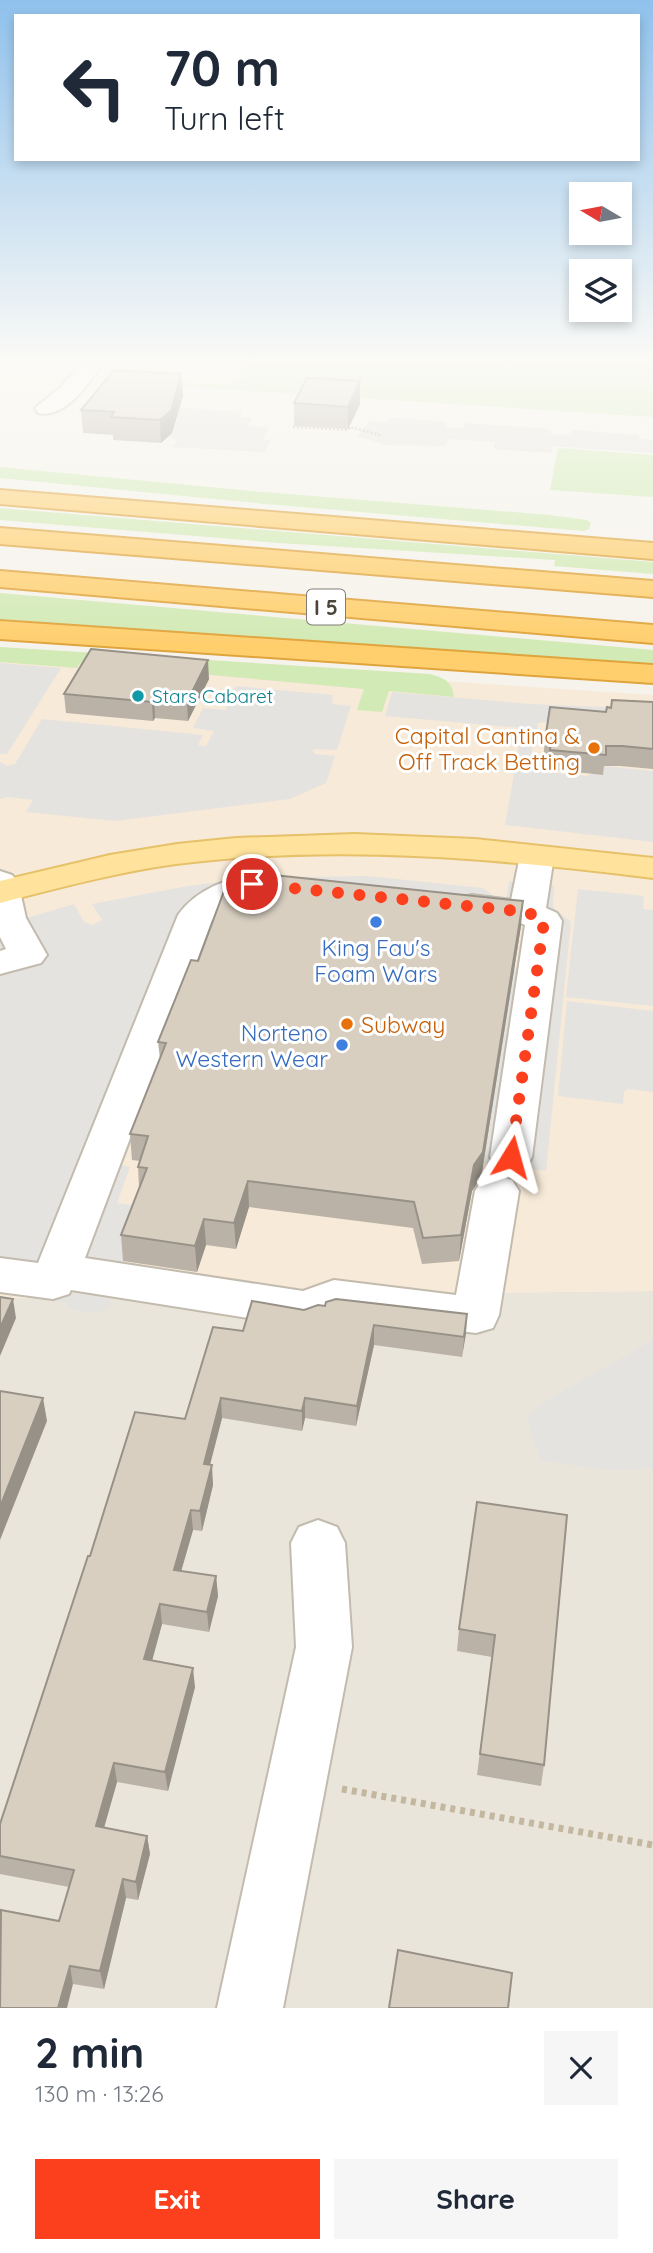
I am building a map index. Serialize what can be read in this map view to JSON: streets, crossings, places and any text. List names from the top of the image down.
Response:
{
  "streets": {
    "highway": ["I 5"]
  },
  "places": [
    "Stars Cabaret",
    "Capital Cantina & Off Track Betting",
    "King Fau's Foam Wars",
    "Subway",
    "Norteno Western Wear"
  ],
  "north": "left",
  "page": {
    "turn": ["70 m", "Turn left"],
    "heading": ["2 min", "130 m · 13:26"],
    "buttons": ["Exit", "Share"]
  }
}
